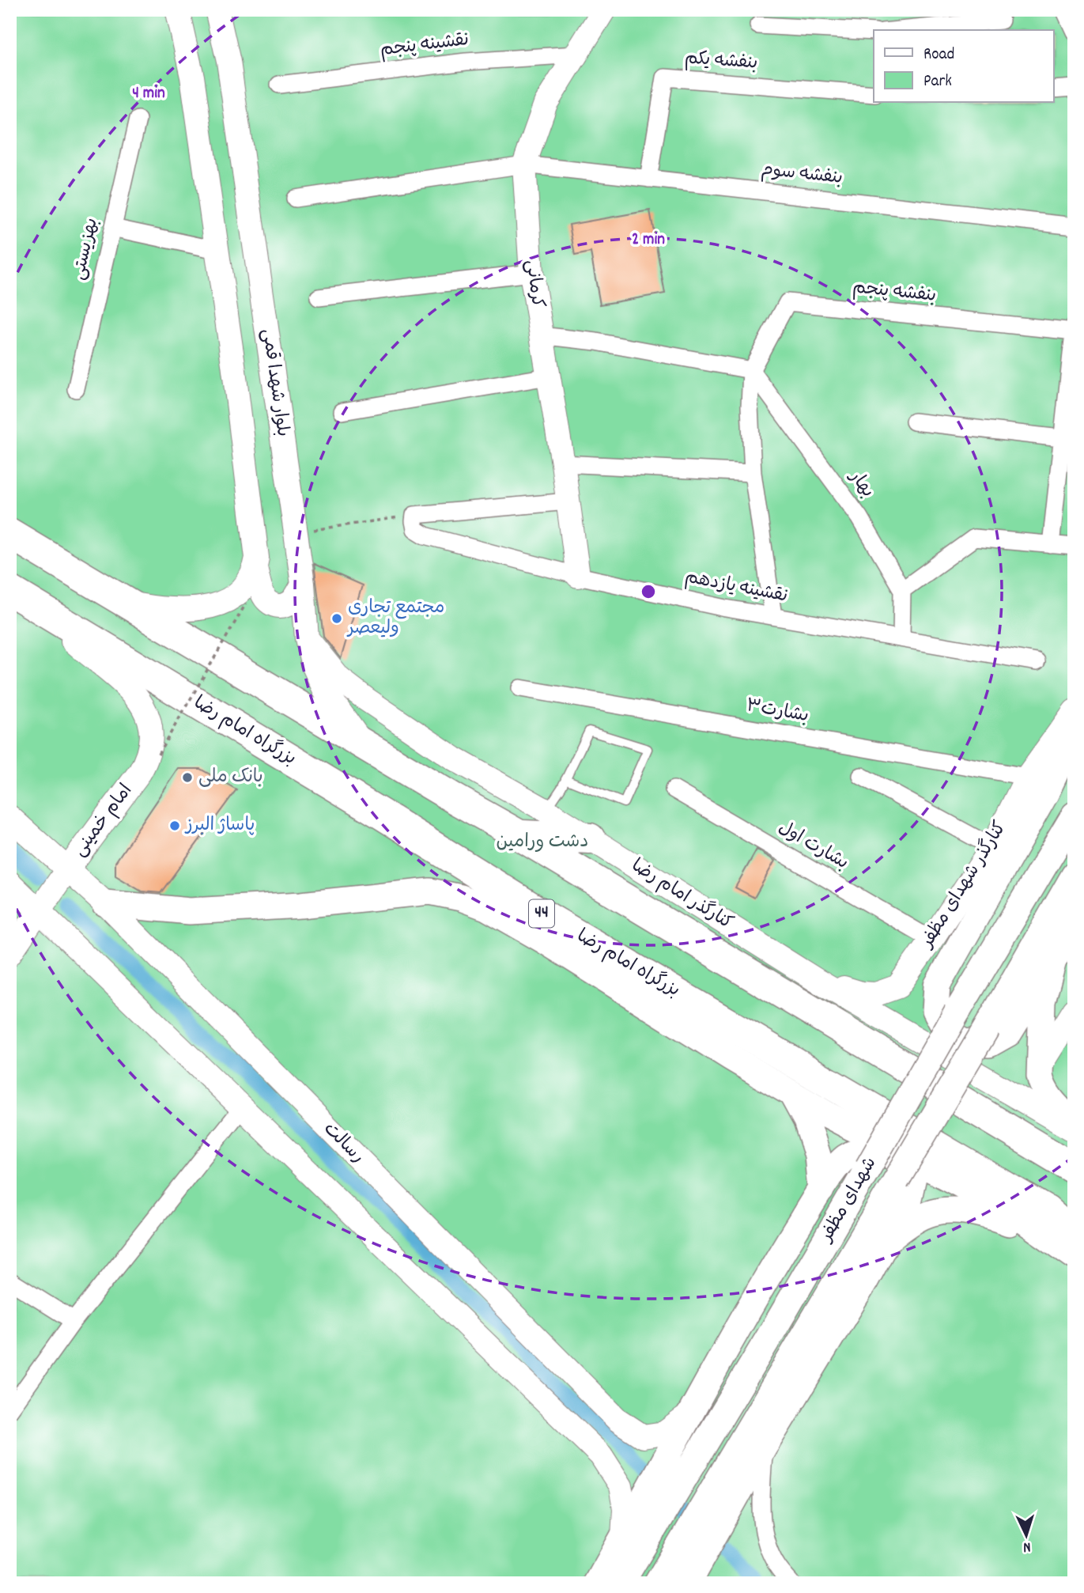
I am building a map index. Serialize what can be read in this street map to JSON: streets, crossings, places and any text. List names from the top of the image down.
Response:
{
  "streets": {
    "highway": ["بزرگراه امام رضا", "44"],
    "main road": [
      "کرمانی",
      "بلوار شهدا قمی",
      "امام خمینی",
      "کنارگذر شهدای مظفر",
      "کنارگذر امام رضا",
      "رسالت",
      "شهدای مظفر"
    ],
    "street": [
      "نقشینه پنجم",
      "بنفشه یکم",
      "بنفشه سوم",
      "بهزیستی",
      "بنفشه پنجم",
      "بهار",
      "نقشینه یازدهم",
      "بشارت۳",
      "بشارت اول"
    ]
  },
  "crossings": [
    ["نقشینه پنجم", "کرمانی"],
    ["بنفشه یکم", "بنفشه سوم"],
    ["بنفشه سوم", "کرمانی"],
    ["کرمانی", "نقشینه یازدهم"],
    ["بنفشه پنجم", "بهار"],
    ["بلوار شهدا قمی", "کنارگذر امام رضا"],
    ["بشارت۳", "کنارگذر شهدای مظفر"],
    ["بزرگراه امام رضا", "امام خمینی"],
    ["امام خمینی", "رسالت"],
    ["بشارت اول", "کنارگذر شهدای مظفر"],
    ["کنارگذر شهدای مظفر", "کنارگذر امام رضا"]
  ],
  "parks": ["دشت ورامین"],
  "places": ["مجتمع تجاری ولیعصر", "بانک ملی", "پاساژ البرز"],
  "legend": ["Road", "Park"],
  "north": "bottom",
  "rings": ["4 min", "2 min"]
}
